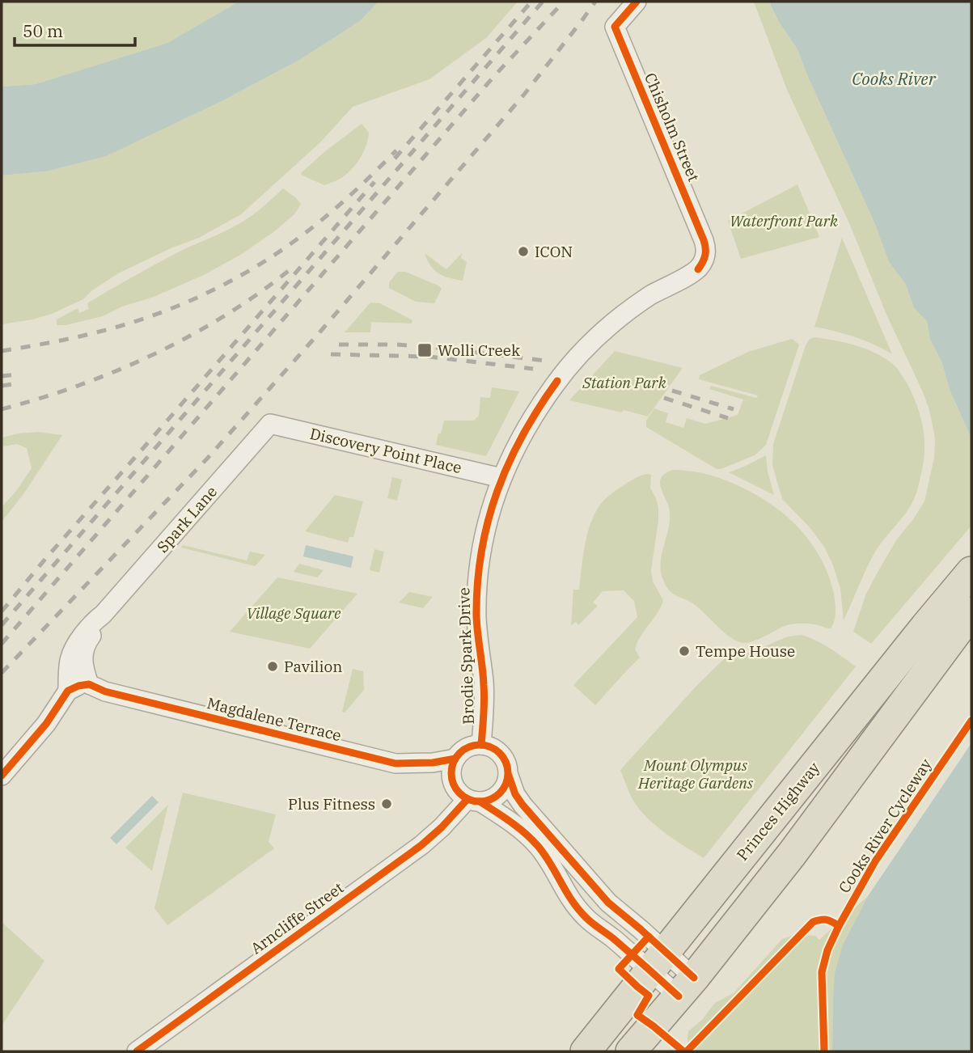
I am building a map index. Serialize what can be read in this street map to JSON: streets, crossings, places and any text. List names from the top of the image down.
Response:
{
  "streets": {
    "highway": ["Princes Highway"],
    "street": [
      "Chisholm Street",
      "Discovery Point Place",
      "Spark Lane",
      "Brodie Spark Drive",
      "Magdalene Terrace",
      "Arncliffe Street"
    ],
    "cycle path": ["Cooks River Cycleway"]
  },
  "crossings": [
    ["Chisholm Street", "Brodie Spark Drive"],
    ["Discovery Point Place", "Spark Lane"],
    ["Discovery Point Place", "Brodie Spark Drive"],
    ["Spark Lane", "Magdalene Terrace"],
    ["Brodie Spark Drive", "Magdalene Terrace"],
    ["Brodie Spark Drive", "Arncliffe Street"],
    ["Magdalene Terrace", "Arncliffe Street"]
  ],
  "water": ["Cooks River"],
  "parks": [
    "Waterfront Park",
    "Station Park",
    "Village Square",
    "Mount Olympus Heritage Gardens"
  ],
  "places": {
    "other": [
      "ICON",
      "Tempe House",
      "Pavilion",
      "Plus Fitness"
    ],
    "transit": ["Wolli Creek"]
  },
  "scale_bar": "50 m"
}
